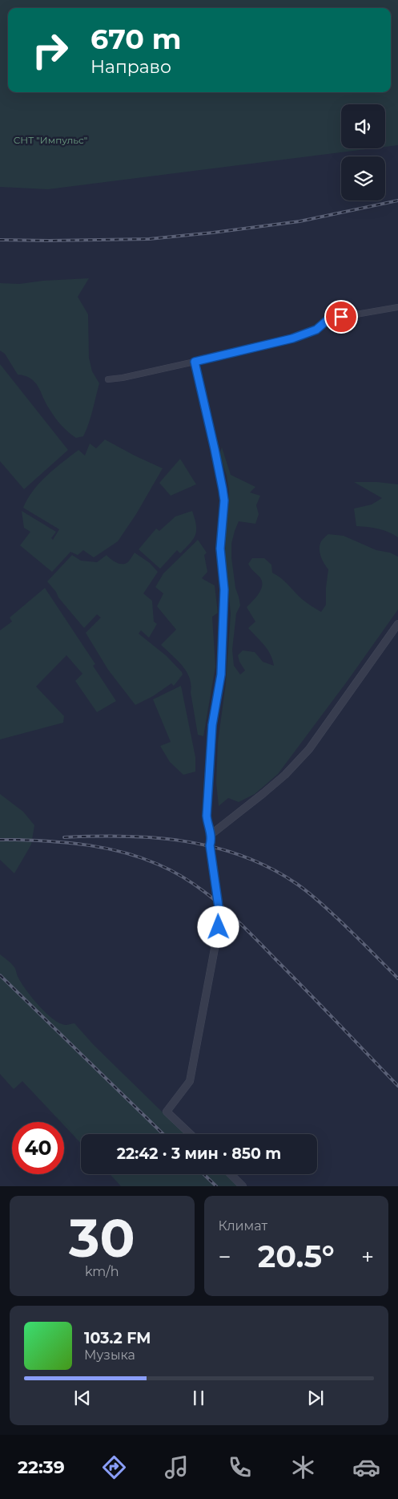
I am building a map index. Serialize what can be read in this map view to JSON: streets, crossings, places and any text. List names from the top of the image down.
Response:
{
  "parks": ["СНТ \"Импульс\""],
  "page": {
    "turn": ["670 m", "Направо"],
    "limit": "40",
    "trip": "22:42 · 3 мин · 850 m",
    "tile": [
      ["30", "km/h"],
      "Климат"
    ],
    "heat": ["−", "20.5°", "+"],
    "song": ["103.2 FM", "Музыка"],
    "tabs": "22:39"
  }
}
